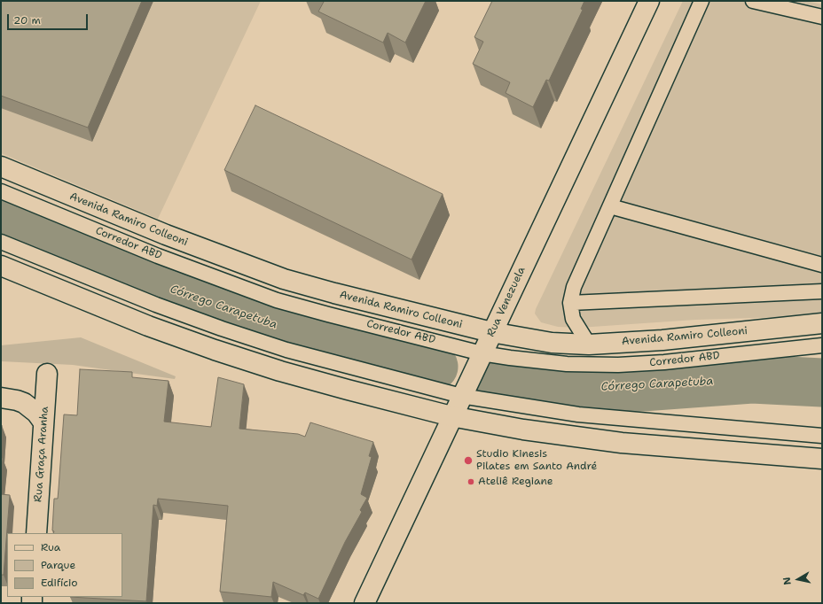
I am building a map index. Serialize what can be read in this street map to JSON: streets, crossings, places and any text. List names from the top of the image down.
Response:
{
  "streets": {
    "main road": ["Avenida Ramiro Colleoni", "Rua Venezuela", "Rua Graça Aranha"],
    "lane": ["Corredor ABD"]
  },
  "crossings": [
    ["Avenida Ramiro Colleoni", "Rua Venezuela"],
    ["Corredor ABD", "Rua Venezuela"]
  ],
  "water": ["Córrego Carapetuba"],
  "places": ["Studio Kinesis Pilates em Santo André", "Ateliê Regiane"],
  "legend": ["Rua", "Parque", "Edifício"],
  "scale_bar": "20 m",
  "north": "left"
}
